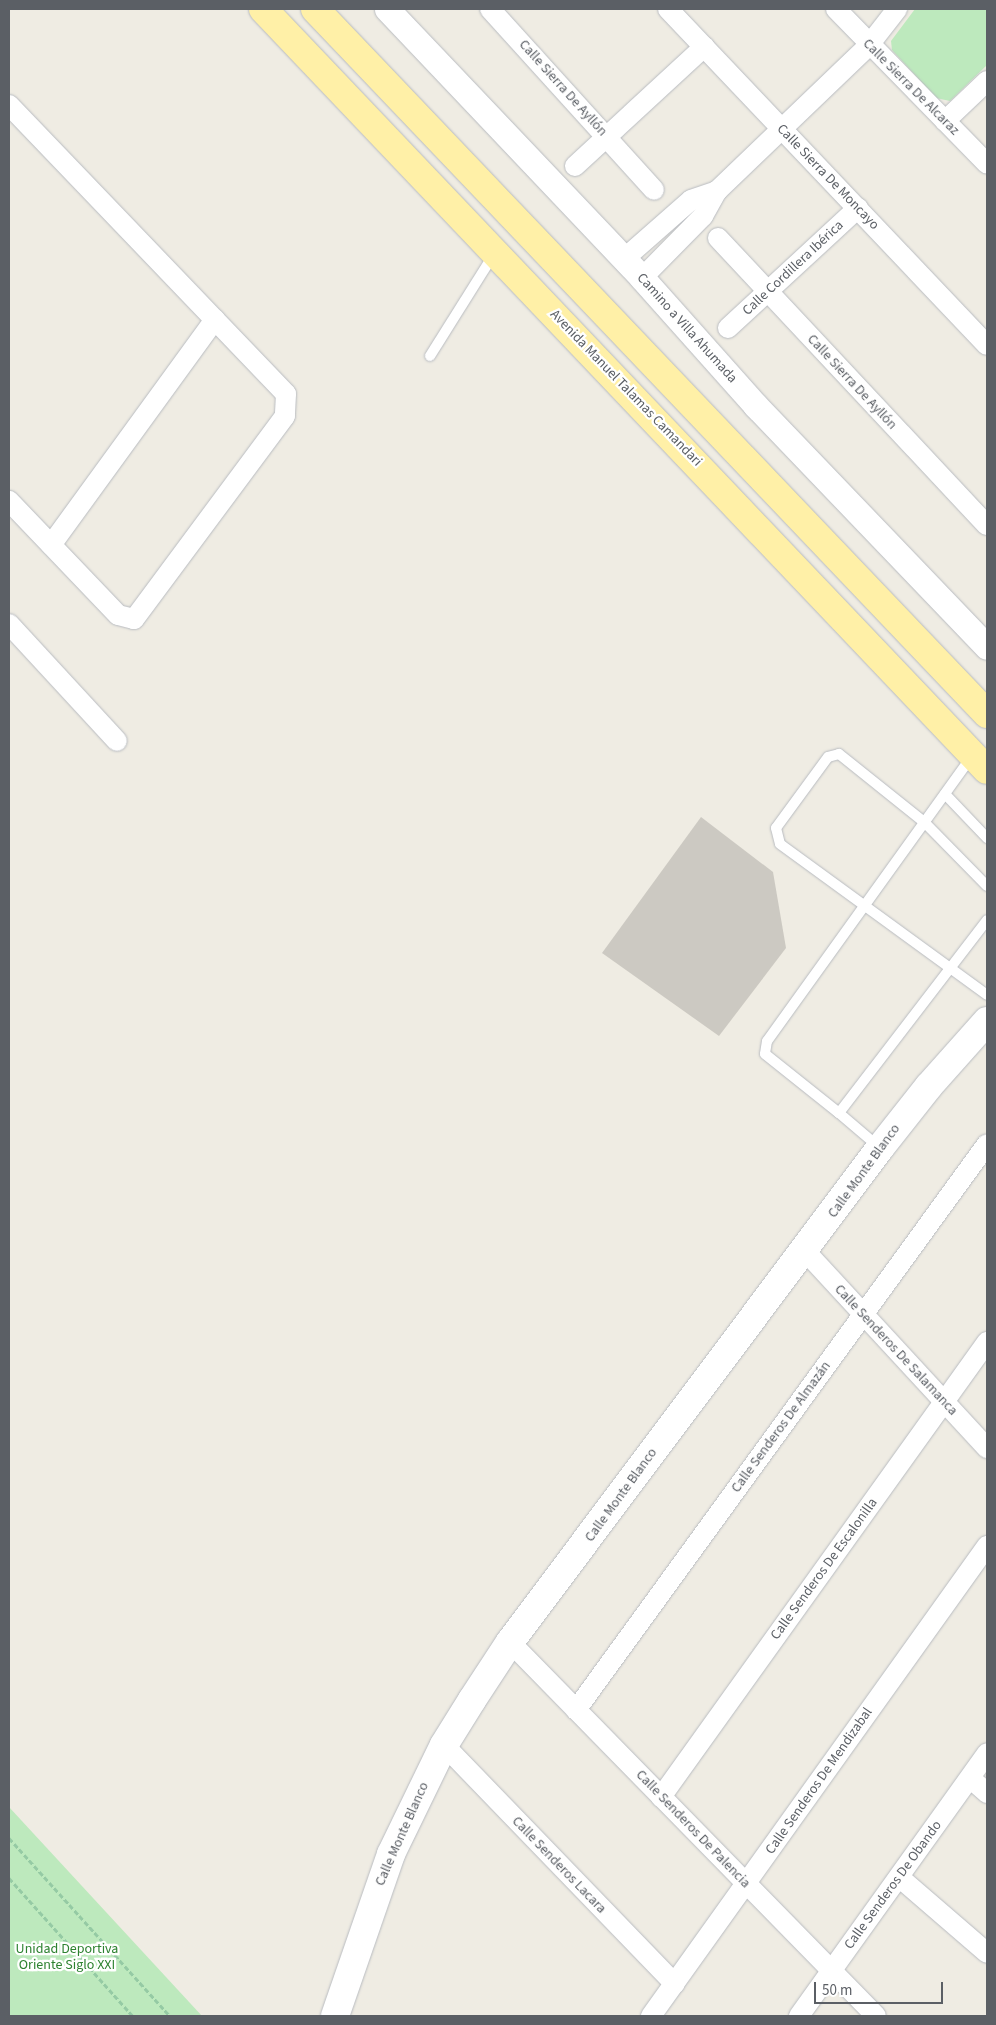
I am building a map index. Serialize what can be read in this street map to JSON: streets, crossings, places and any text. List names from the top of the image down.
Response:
{
  "streets": {
    "main road": ["Avenida Manuel Talamas Camandari", "Calle Monte Blanco"],
    "street": [
      "Calle Sierra De Alcaraz",
      "Calle Sierra De Ayllón",
      "Calle Sierra De Moncayo",
      "Calle Cordillera Ibérica",
      "Camino a Villa Ahumada",
      "Calle Senderos De Salamanca",
      "Calle Senderos De Almazán",
      "Calle Senderos De Escalonilla",
      "Calle Senderos De Mendizabal",
      "Calle Senderos De Palencia",
      "Calle Senderos Lacara",
      "Calle Senderos De Obando"
    ]
  },
  "crossings": [
    ["Calle Sierra De Ayllón", "Calle Cordillera Ibérica"],
    ["Calle Sierra De Moncayo", "Calle Cordillera Ibérica"],
    ["Calle Monte Blanco", "Calle Senderos De Salamanca"],
    ["Calle Monte Blanco", "Calle Senderos De Palencia"],
    ["Calle Monte Blanco", "Calle Senderos Lacara"],
    ["Calle Senderos De Salamanca", "Calle Senderos De Almazán"],
    ["Calle Senderos De Salamanca", "Calle Senderos De Escalonilla"],
    ["Calle Senderos De Almazán", "Calle Senderos De Palencia"],
    ["Calle Senderos De Escalonilla", "Calle Senderos De Palencia"],
    ["Calle Senderos De Mendizabal", "Calle Senderos De Palencia"],
    ["Calle Senderos De Mendizabal", "Calle Senderos Lacara"],
    ["Calle Senderos De Palencia", "Calle Senderos De Obando"]
  ],
  "parks": ["Unidad Deportiva Oriente Siglo XXI"],
  "scale_bar": "50 m"
}
